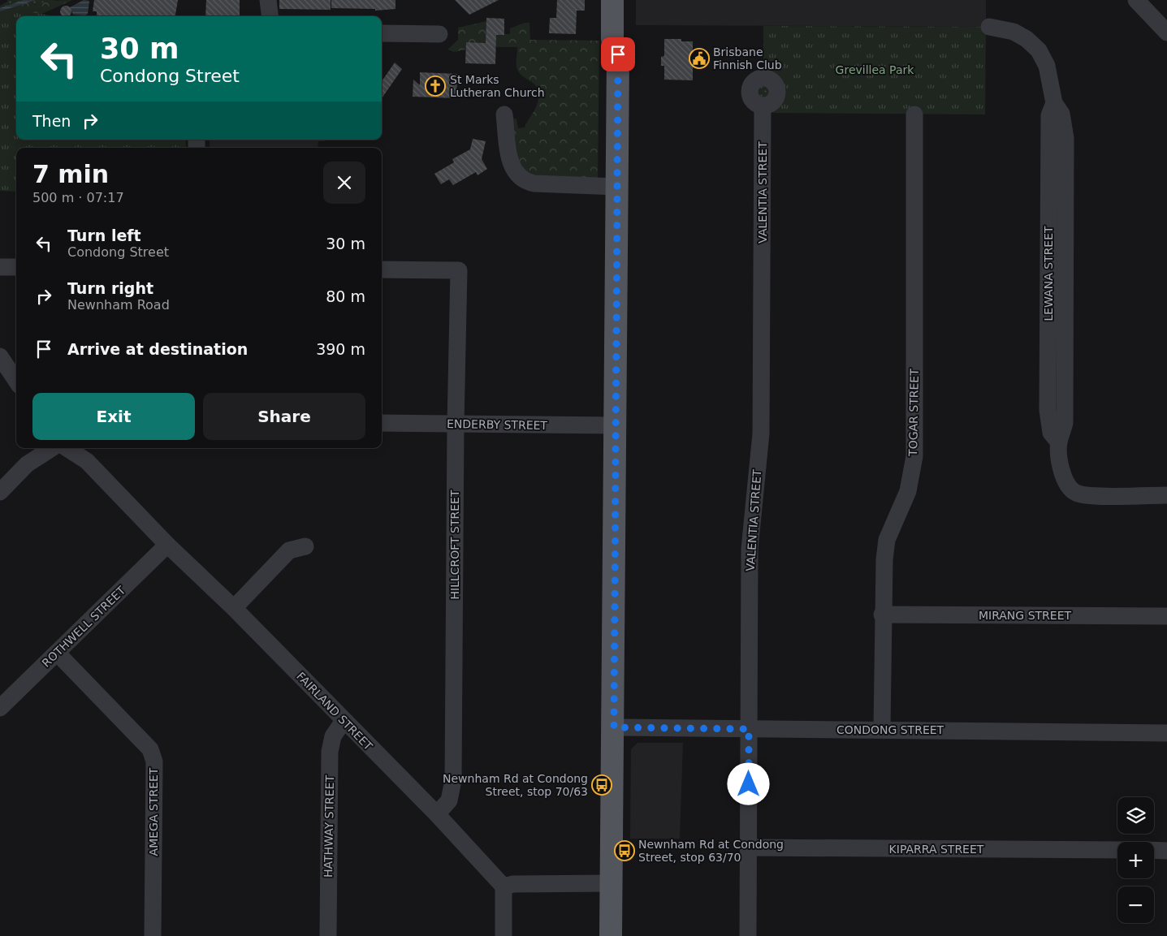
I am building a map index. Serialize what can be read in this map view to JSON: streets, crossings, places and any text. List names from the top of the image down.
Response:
{
  "streets": {
    "street": [
      "VALENTIA STREET",
      "LEWANA STREET",
      "TOGAR STREET",
      "ENDERBY STREET",
      "HILLCROFT STREET",
      "MIRANG STREET",
      "ROTHWELL STREET",
      "FAIRLAND STREET",
      "CONDONG STREET",
      "AMEGA STREET",
      "HATHWAY STREET",
      "KIPARRA STREET"
    ]
  },
  "crossings": [
    ["VALENTIA STREET", "CONDONG STREET"],
    ["VALENTIA STREET", "KIPARRA STREET"],
    ["TOGAR STREET", "MIRANG STREET"],
    ["TOGAR STREET", "CONDONG STREET"],
    ["ENDERBY STREET", "HILLCROFT STREET"],
    ["HILLCROFT STREET", "FAIRLAND STREET"],
    ["ROTHWELL STREET", "FAIRLAND STREET"],
    ["ROTHWELL STREET", "AMEGA STREET"],
    ["FAIRLAND STREET", "HATHWAY STREET"]
  ],
  "parks": ["Grevillea Park"],
  "places": {
    "public building": ["Brisbane Finnish Club"],
    "church": ["St Marks Lutheran Church"],
    "bus stop": ["Newnham Rd at Condong Street, stop 70/63", "Newnham Rd at Condong Street, stop 63/70"]
  },
  "page": {
    "turn": ["30 m", "Condong Street"],
    "then": "Then",
    "heading": ["7 min", "500 m · 07:17"],
    "list": [
      {
        "name": "Turn left",
        "note": "Condong Street",
        "value": "30 m"
      },
      {
        "name": "Turn right",
        "note": "Newnham Road",
        "value": "80 m"
      },
      {
        "name": "Arrive at destination",
        "value": "390 m"
      }
    ],
    "buttons": ["Exit", "Share"],
    "map_buttons": ["+", "−"]
  }
}
